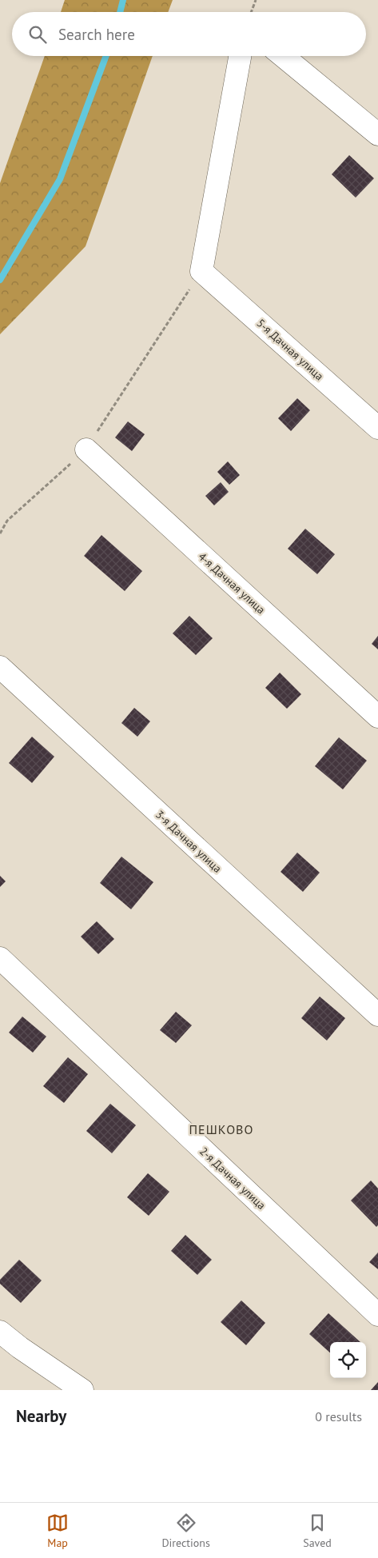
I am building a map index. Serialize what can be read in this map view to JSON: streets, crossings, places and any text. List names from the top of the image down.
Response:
{
  "streets": {
    "street": [
      "5-я Дачная улица",
      "4-я Дачная улица",
      "3-я Дачная улица",
      "2-я Дачная улица"
    ]
  },
  "districts": ["ПЕШКОВО"],
  "page": {
    "search": "Search here",
    "heading": ["Nearby", "0 results"],
    "nav": ["Map", "Directions", "Saved"]
  }
}
